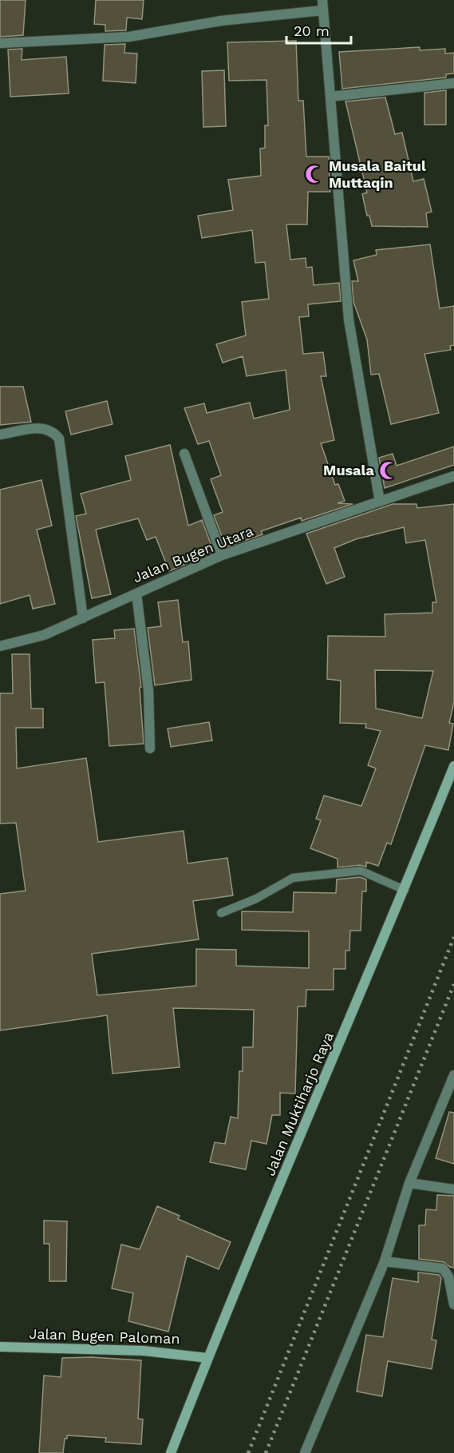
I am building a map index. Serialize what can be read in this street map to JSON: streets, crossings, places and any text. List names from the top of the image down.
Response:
{
  "streets": {
    "street": ["Jalan Bugen Utara", "Jalan Muktiharjo Raya", "Jalan Bugen Paloman"]
  },
  "crossings": [
    ["Jalan Muktiharjo Raya", "Jalan Bugen Paloman"]
  ],
  "places": {
    "mosque": ["Musala Baitul Muttaqin", "Musala"]
  },
  "scale_bar": "20 m"
}
